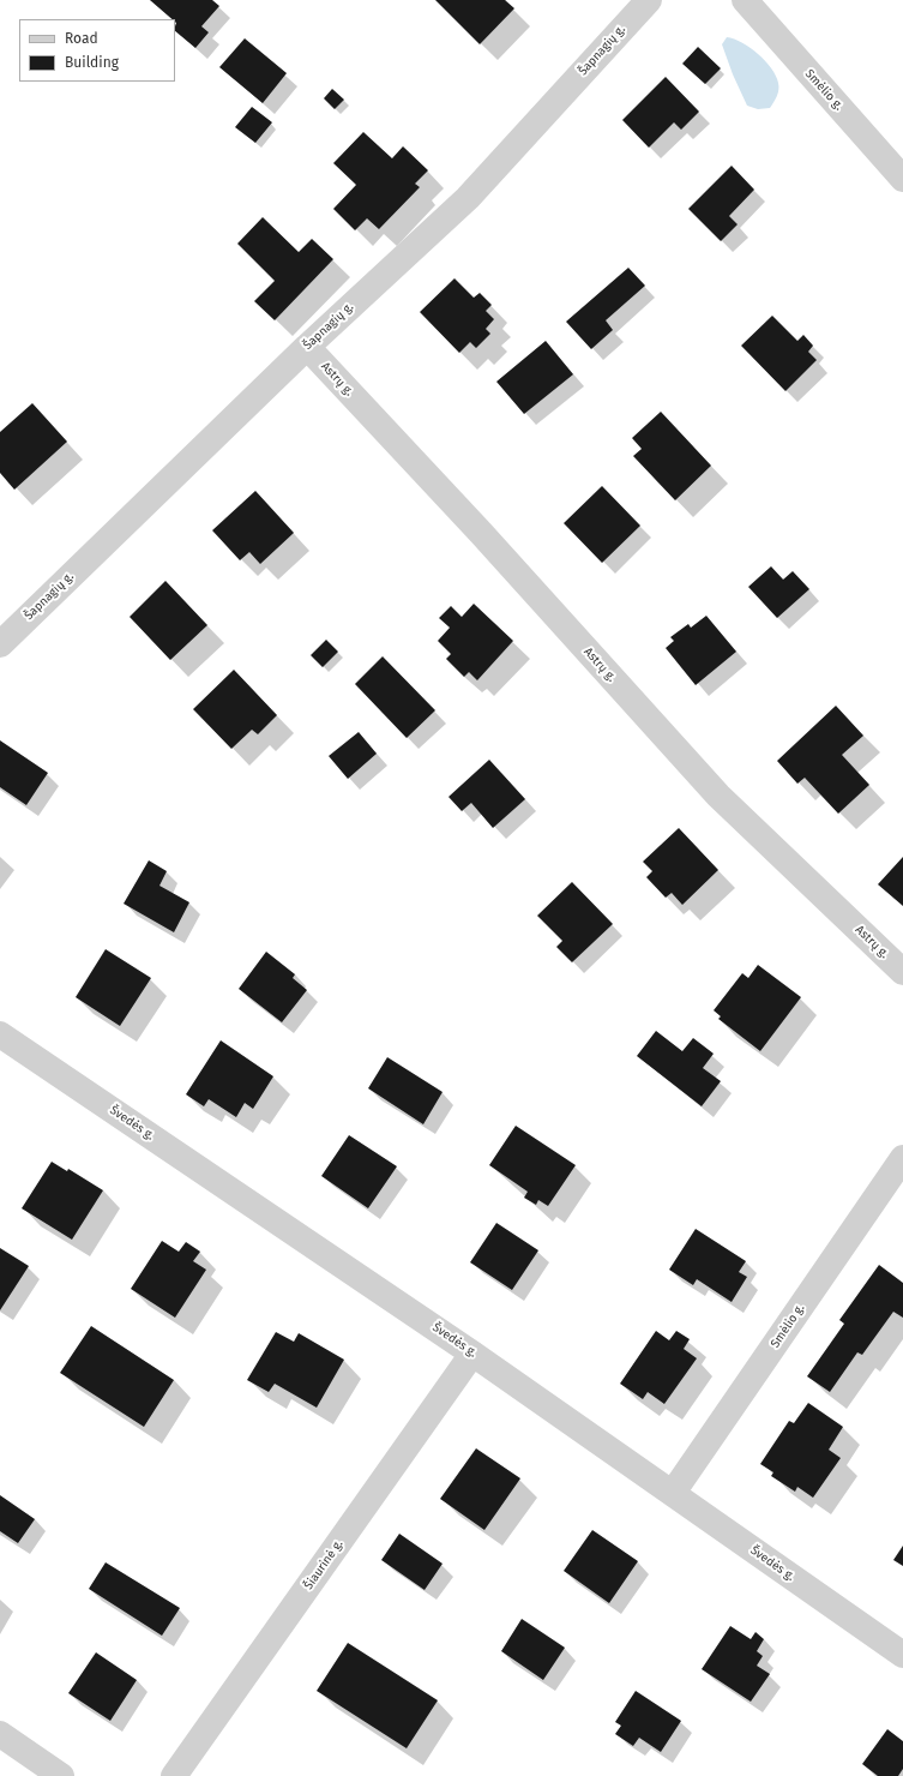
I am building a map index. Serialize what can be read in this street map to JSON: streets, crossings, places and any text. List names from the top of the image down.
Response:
{
  "streets": {
    "street": [
      "Šapnagių g.",
      "Smėlio g.",
      "Astrų g.",
      "Švedės g.",
      "Šiaurinė g."
    ]
  },
  "crossings": [
    ["Šapnagių g.", "Astrų g."],
    ["Smėlio g.", "Švedės g."],
    ["Švedės g.", "Šiaurinė g."]
  ],
  "legend": ["Road", "Building"]
}
